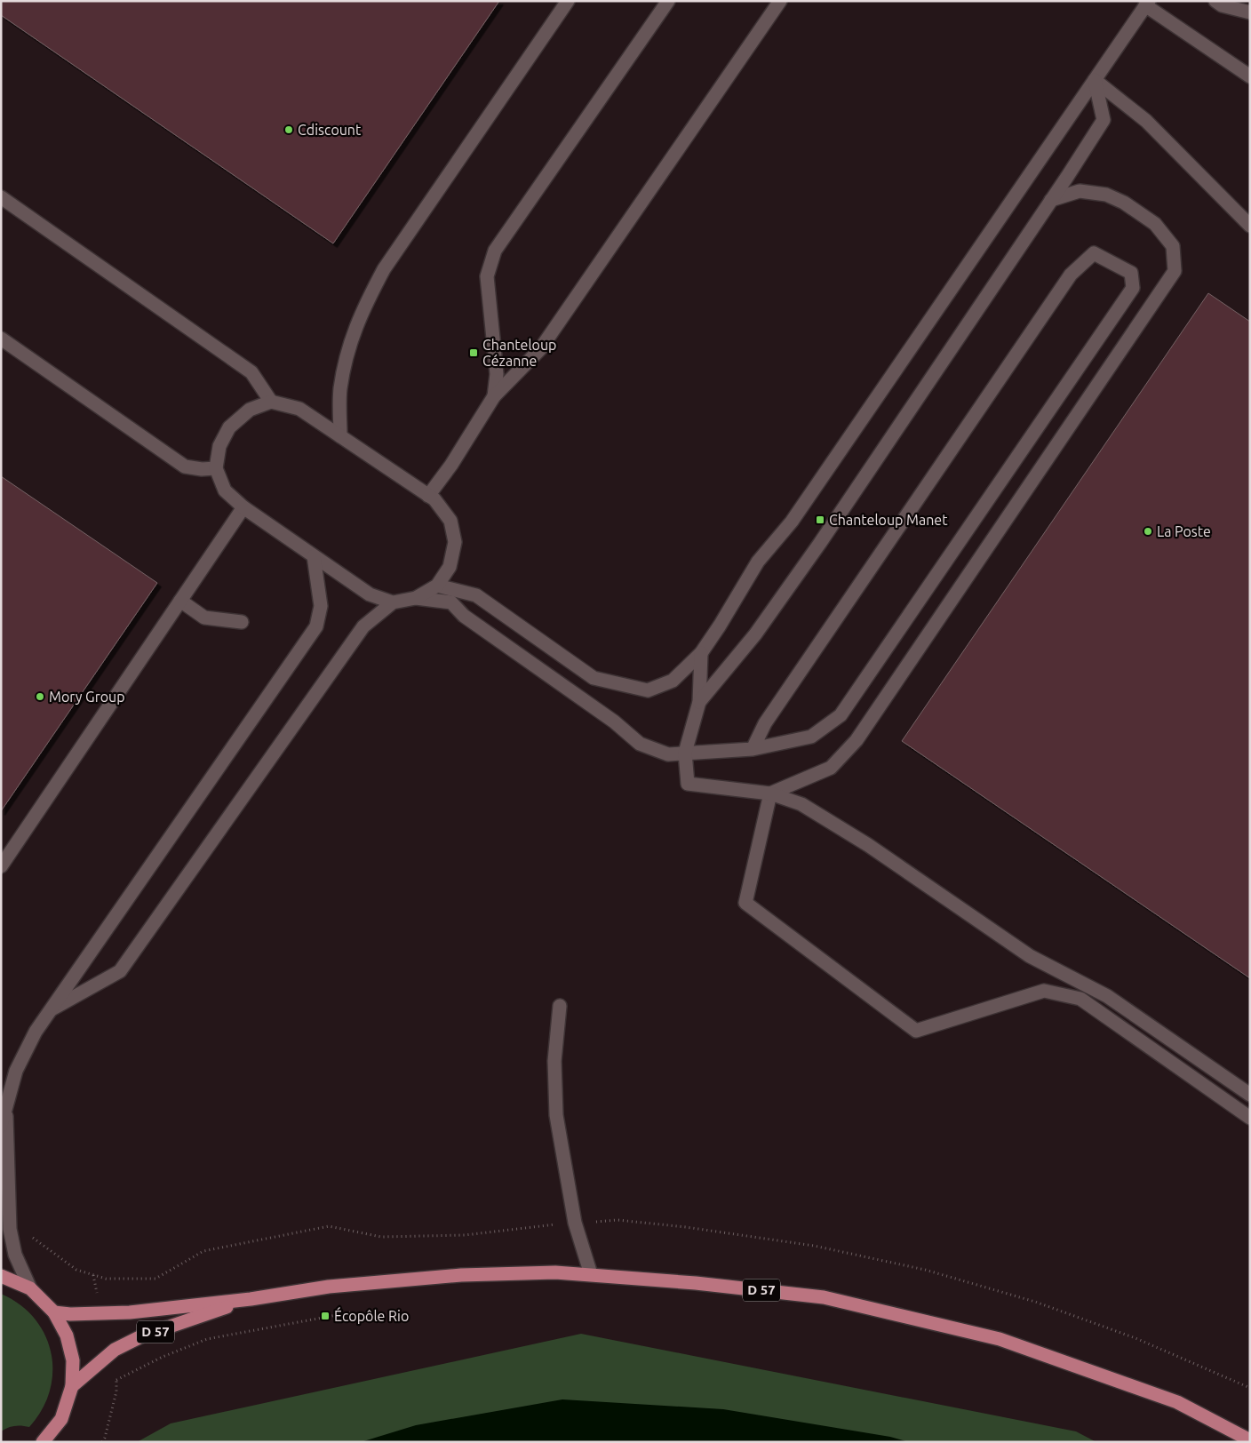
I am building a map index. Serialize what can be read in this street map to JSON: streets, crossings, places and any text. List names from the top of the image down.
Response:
{
  "streets": {
    "main road": ["D 57"]
  },
  "places": {
    "other": ["Cdiscount", "La Poste", "Mory Group"],
    "transit": ["Chanteloup Cézanne", "Chanteloup Manet", "Écopôle Rio"]
  }
}
